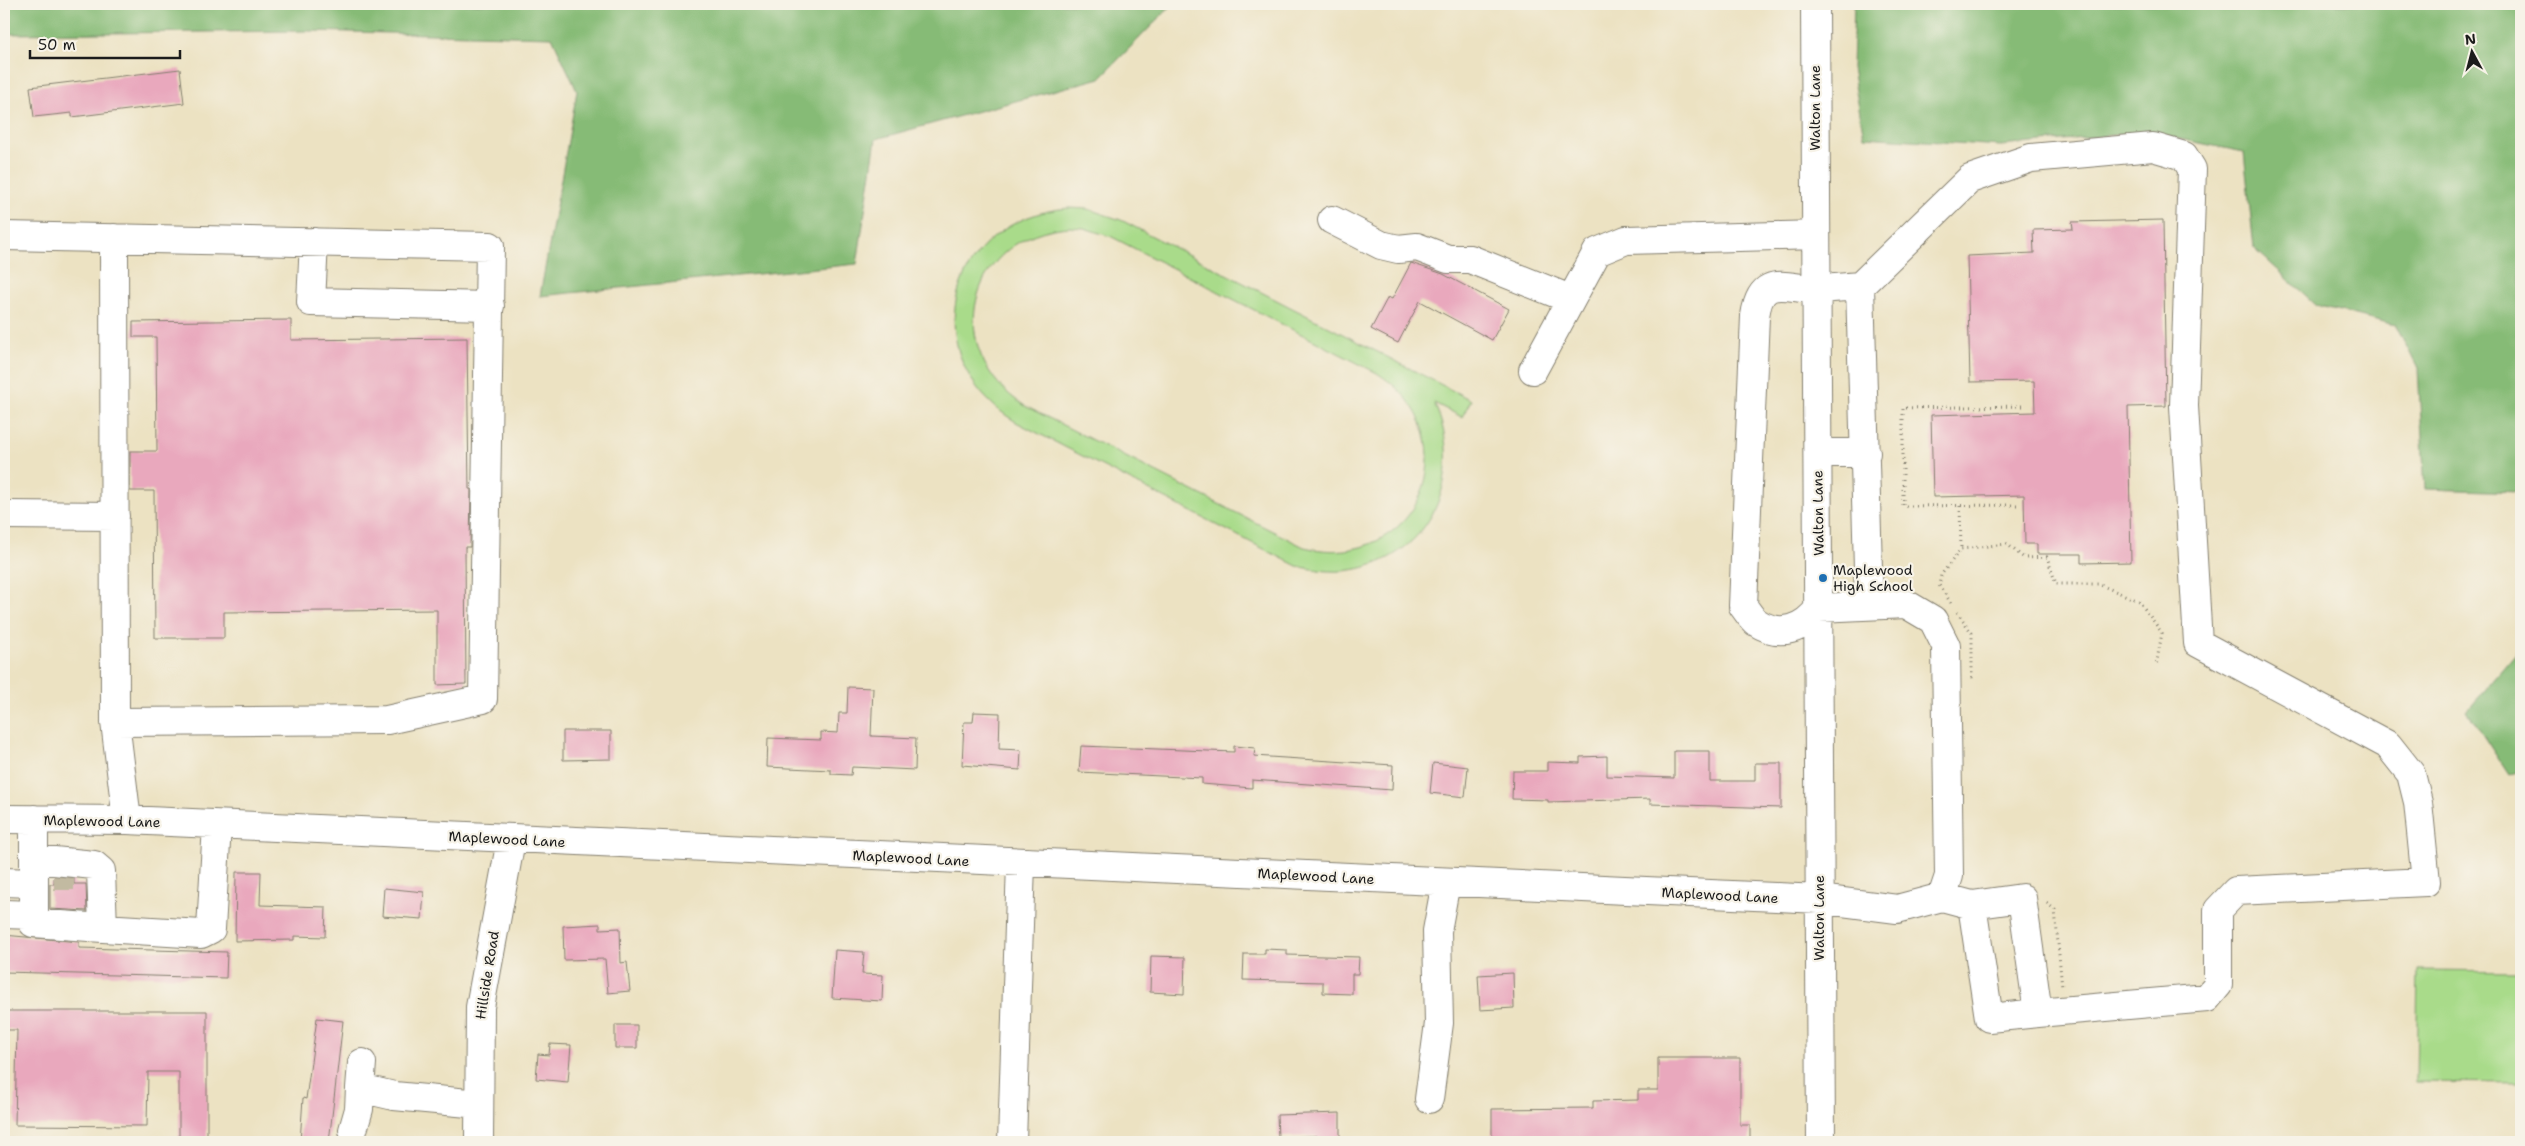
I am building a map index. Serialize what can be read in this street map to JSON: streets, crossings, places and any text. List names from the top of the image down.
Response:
{
  "streets": {
    "street": ["Walton Lane", "Maplewood Lane", "Hillside Road"]
  },
  "crossings": [
    ["Walton Lane", "Maplewood Lane"],
    ["Maplewood Lane", "Hillside Road"]
  ],
  "places": ["Maplewood High School"],
  "scale_bar": "50 m",
  "north": "top"
}
